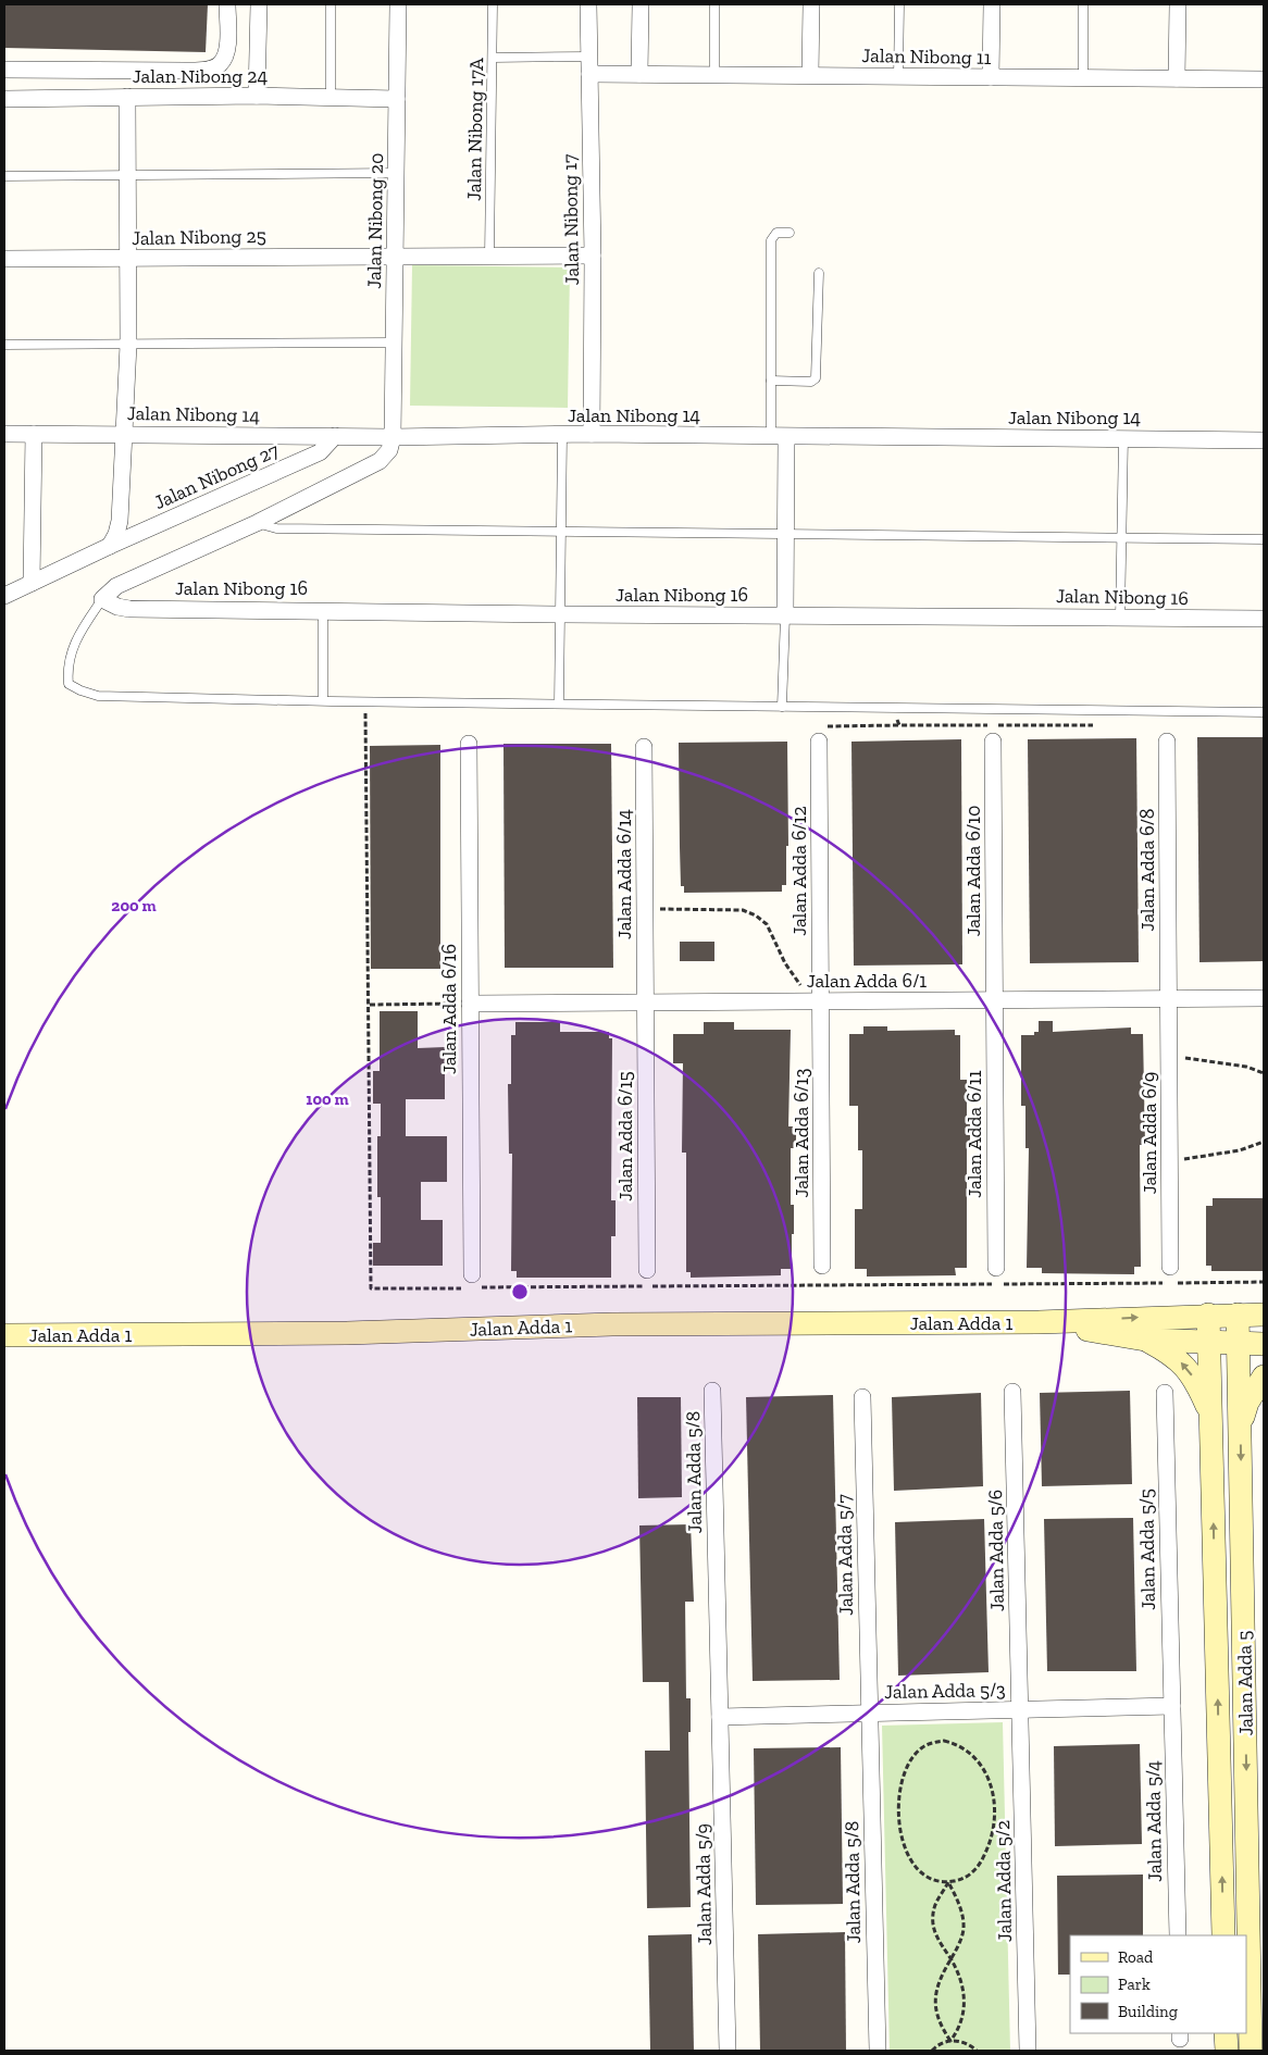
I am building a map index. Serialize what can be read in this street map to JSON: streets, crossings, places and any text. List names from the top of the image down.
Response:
{
  "streets": {
    "main road": ["Jalan Adda 1", "Jalan Adda 5"],
    "street": [
      "Jalan Nibong 11",
      "Jalan Nibong 24",
      "Jalan Nibong 17",
      "Jalan Nibong 20",
      "Jalan Nibong 25",
      "Jalan Nibong 14",
      "Jalan Nibong 27",
      "Jalan Nibong 16",
      "Jalan Adda 6/8",
      "Jalan Adda 6/12",
      "Jalan Adda 6/10",
      "Jalan Adda 6/14",
      "Jalan Adda 6/1",
      "Jalan Adda 6/16",
      "Jalan Adda 6/13",
      "Jalan Adda 6/9",
      "Jalan Adda 6/11",
      "Jalan Adda 6/15",
      "Jalan Adda 5/8",
      "Jalan Adda 5/5",
      "Jalan Adda 5/6",
      "Jalan Adda 5/7",
      "Jalan Adda 5/3",
      "Jalan Adda 5/4",
      "Jalan Adda 5/2",
      "Jalan Adda 5/9"
    ],
    "lane": ["Jalan Nibong 17A"]
  },
  "crossings": [
    ["Jalan Nibong 11", "Jalan Nibong 17"],
    ["Jalan Nibong 24", "Jalan Nibong 20"],
    ["Jalan Nibong 17A", "Jalan Nibong 25"],
    ["Jalan Nibong 17", "Jalan Nibong 25"],
    ["Jalan Nibong 17", "Jalan Nibong 14"],
    ["Jalan Nibong 20", "Jalan Nibong 25"],
    ["Jalan Nibong 20", "Jalan Nibong 14"],
    ["Jalan Nibong 14", "Jalan Nibong 27"],
    ["Jalan Adda 6/8", "Jalan Adda 6/1"],
    ["Jalan Adda 6/8", "Jalan Adda 6/9"],
    ["Jalan Adda 6/12", "Jalan Adda 6/1"],
    ["Jalan Adda 6/12", "Jalan Adda 6/13"],
    ["Jalan Adda 6/10", "Jalan Adda 6/1"],
    ["Jalan Adda 6/10", "Jalan Adda 6/11"],
    ["Jalan Adda 6/14", "Jalan Adda 6/1"],
    ["Jalan Adda 6/14", "Jalan Adda 6/15"],
    ["Jalan Adda 6/1", "Jalan Adda 6/16"],
    ["Jalan Adda 6/1", "Jalan Adda 6/13"],
    ["Jalan Adda 6/1", "Jalan Adda 6/9"],
    ["Jalan Adda 6/1", "Jalan Adda 6/11"],
    ["Jalan Adda 6/1", "Jalan Adda 6/15"],
    ["Jalan Adda 1", "Jalan Adda 5"],
    ["Jalan Adda 5/8", "Jalan Adda 5/7"],
    ["Jalan Adda 5/8", "Jalan Adda 5/3"],
    ["Jalan Adda 5/8", "Jalan Adda 5/9"],
    ["Jalan Adda 5/5", "Jalan Adda 5/3"],
    ["Jalan Adda 5/5", "Jalan Adda 5/4"],
    ["Jalan Adda 5/6", "Jalan Adda 5/3"],
    ["Jalan Adda 5/6", "Jalan Adda 5/2"],
    ["Jalan Adda 5/7", "Jalan Adda 5/3"],
    ["Jalan Adda 5/3", "Jalan Adda 5/4"],
    ["Jalan Adda 5/3", "Jalan Adda 5/2"],
    ["Jalan Adda 5/3", "Jalan Adda 5/9"]
  ],
  "legend": ["Road", "Park", "Building"],
  "rings": ["200 m", "100 m"]
}
